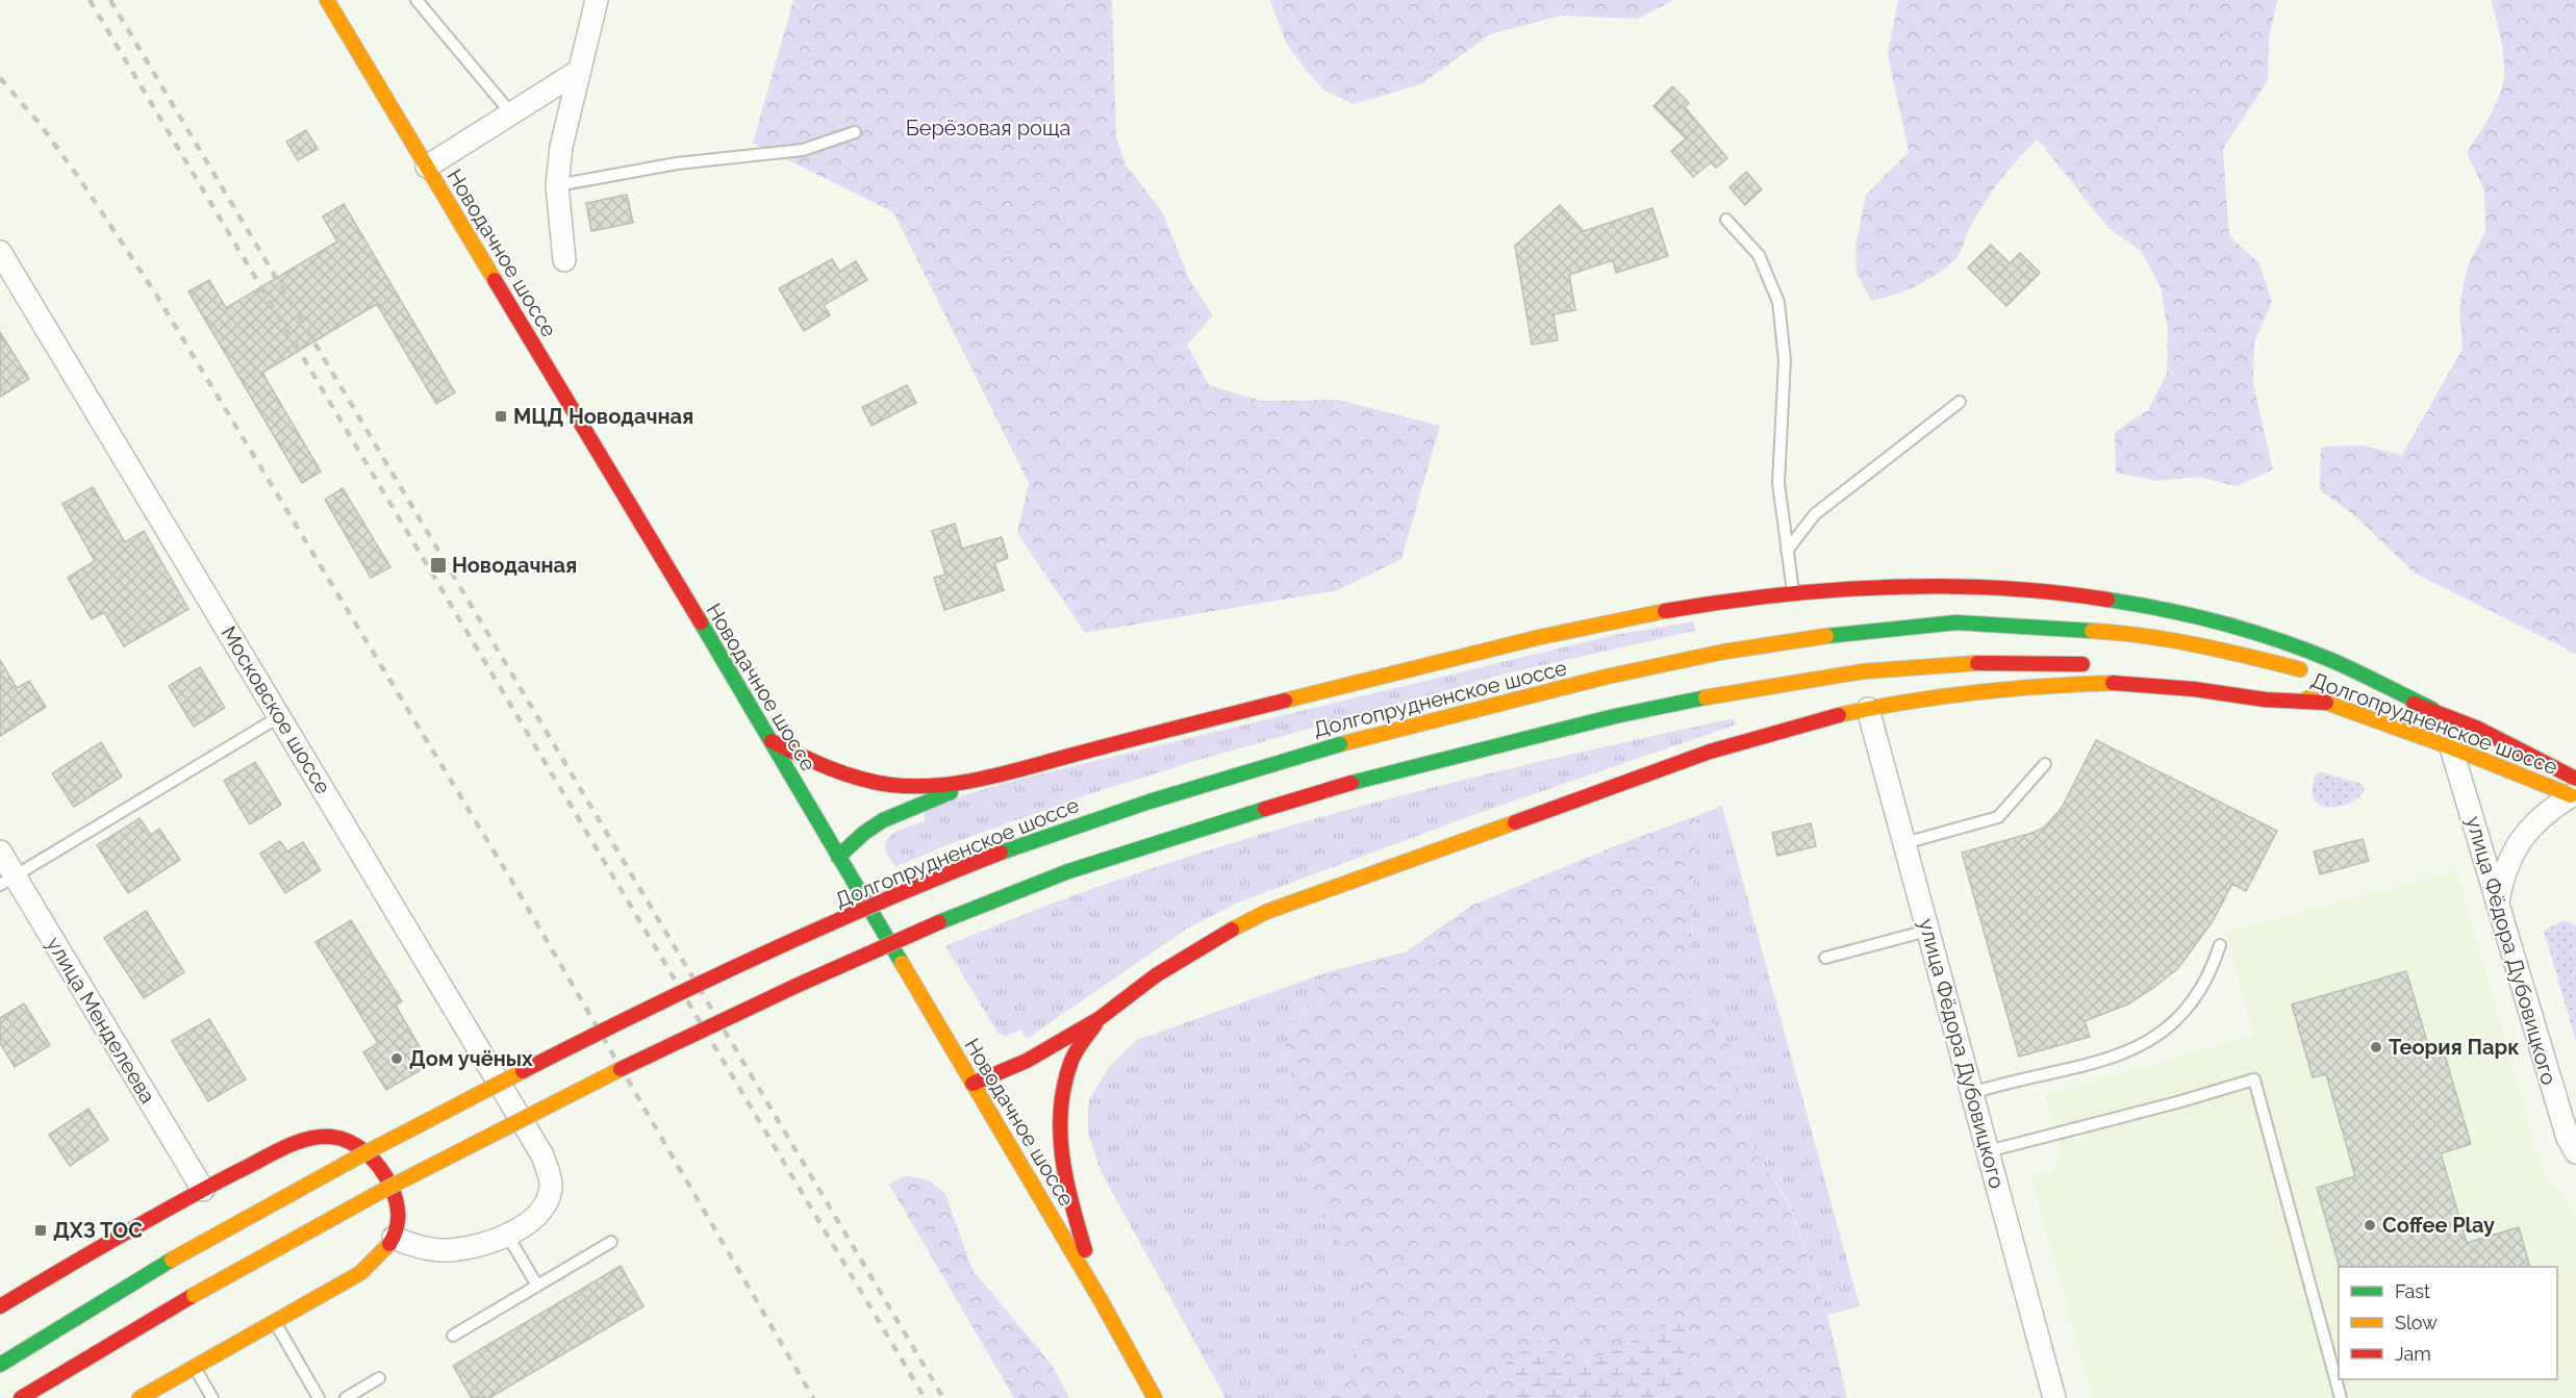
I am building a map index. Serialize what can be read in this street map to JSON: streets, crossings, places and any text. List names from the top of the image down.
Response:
{
  "streets": {
    "main road": ["Новодачное шоссе", "Долгопрудненское шоссе"],
    "street": ["Московское шоссе", "улица Фёдора Дубовицкого", "улица Менделеева"]
  },
  "crossings": [
    ["Долгопрудненское шоссе", "улица Фёдора Дубовицкого"]
  ],
  "parks": ["Берёзовая роща"],
  "places": {
    "transit": ["МЦД Новодачная", "Новодачная", "ДХЗ ТОС"],
    "other": ["Теория Парк", "Дом учёных", "Coffee Play"]
  },
  "legend": ["Fast", "Slow", "Jam"]
}
